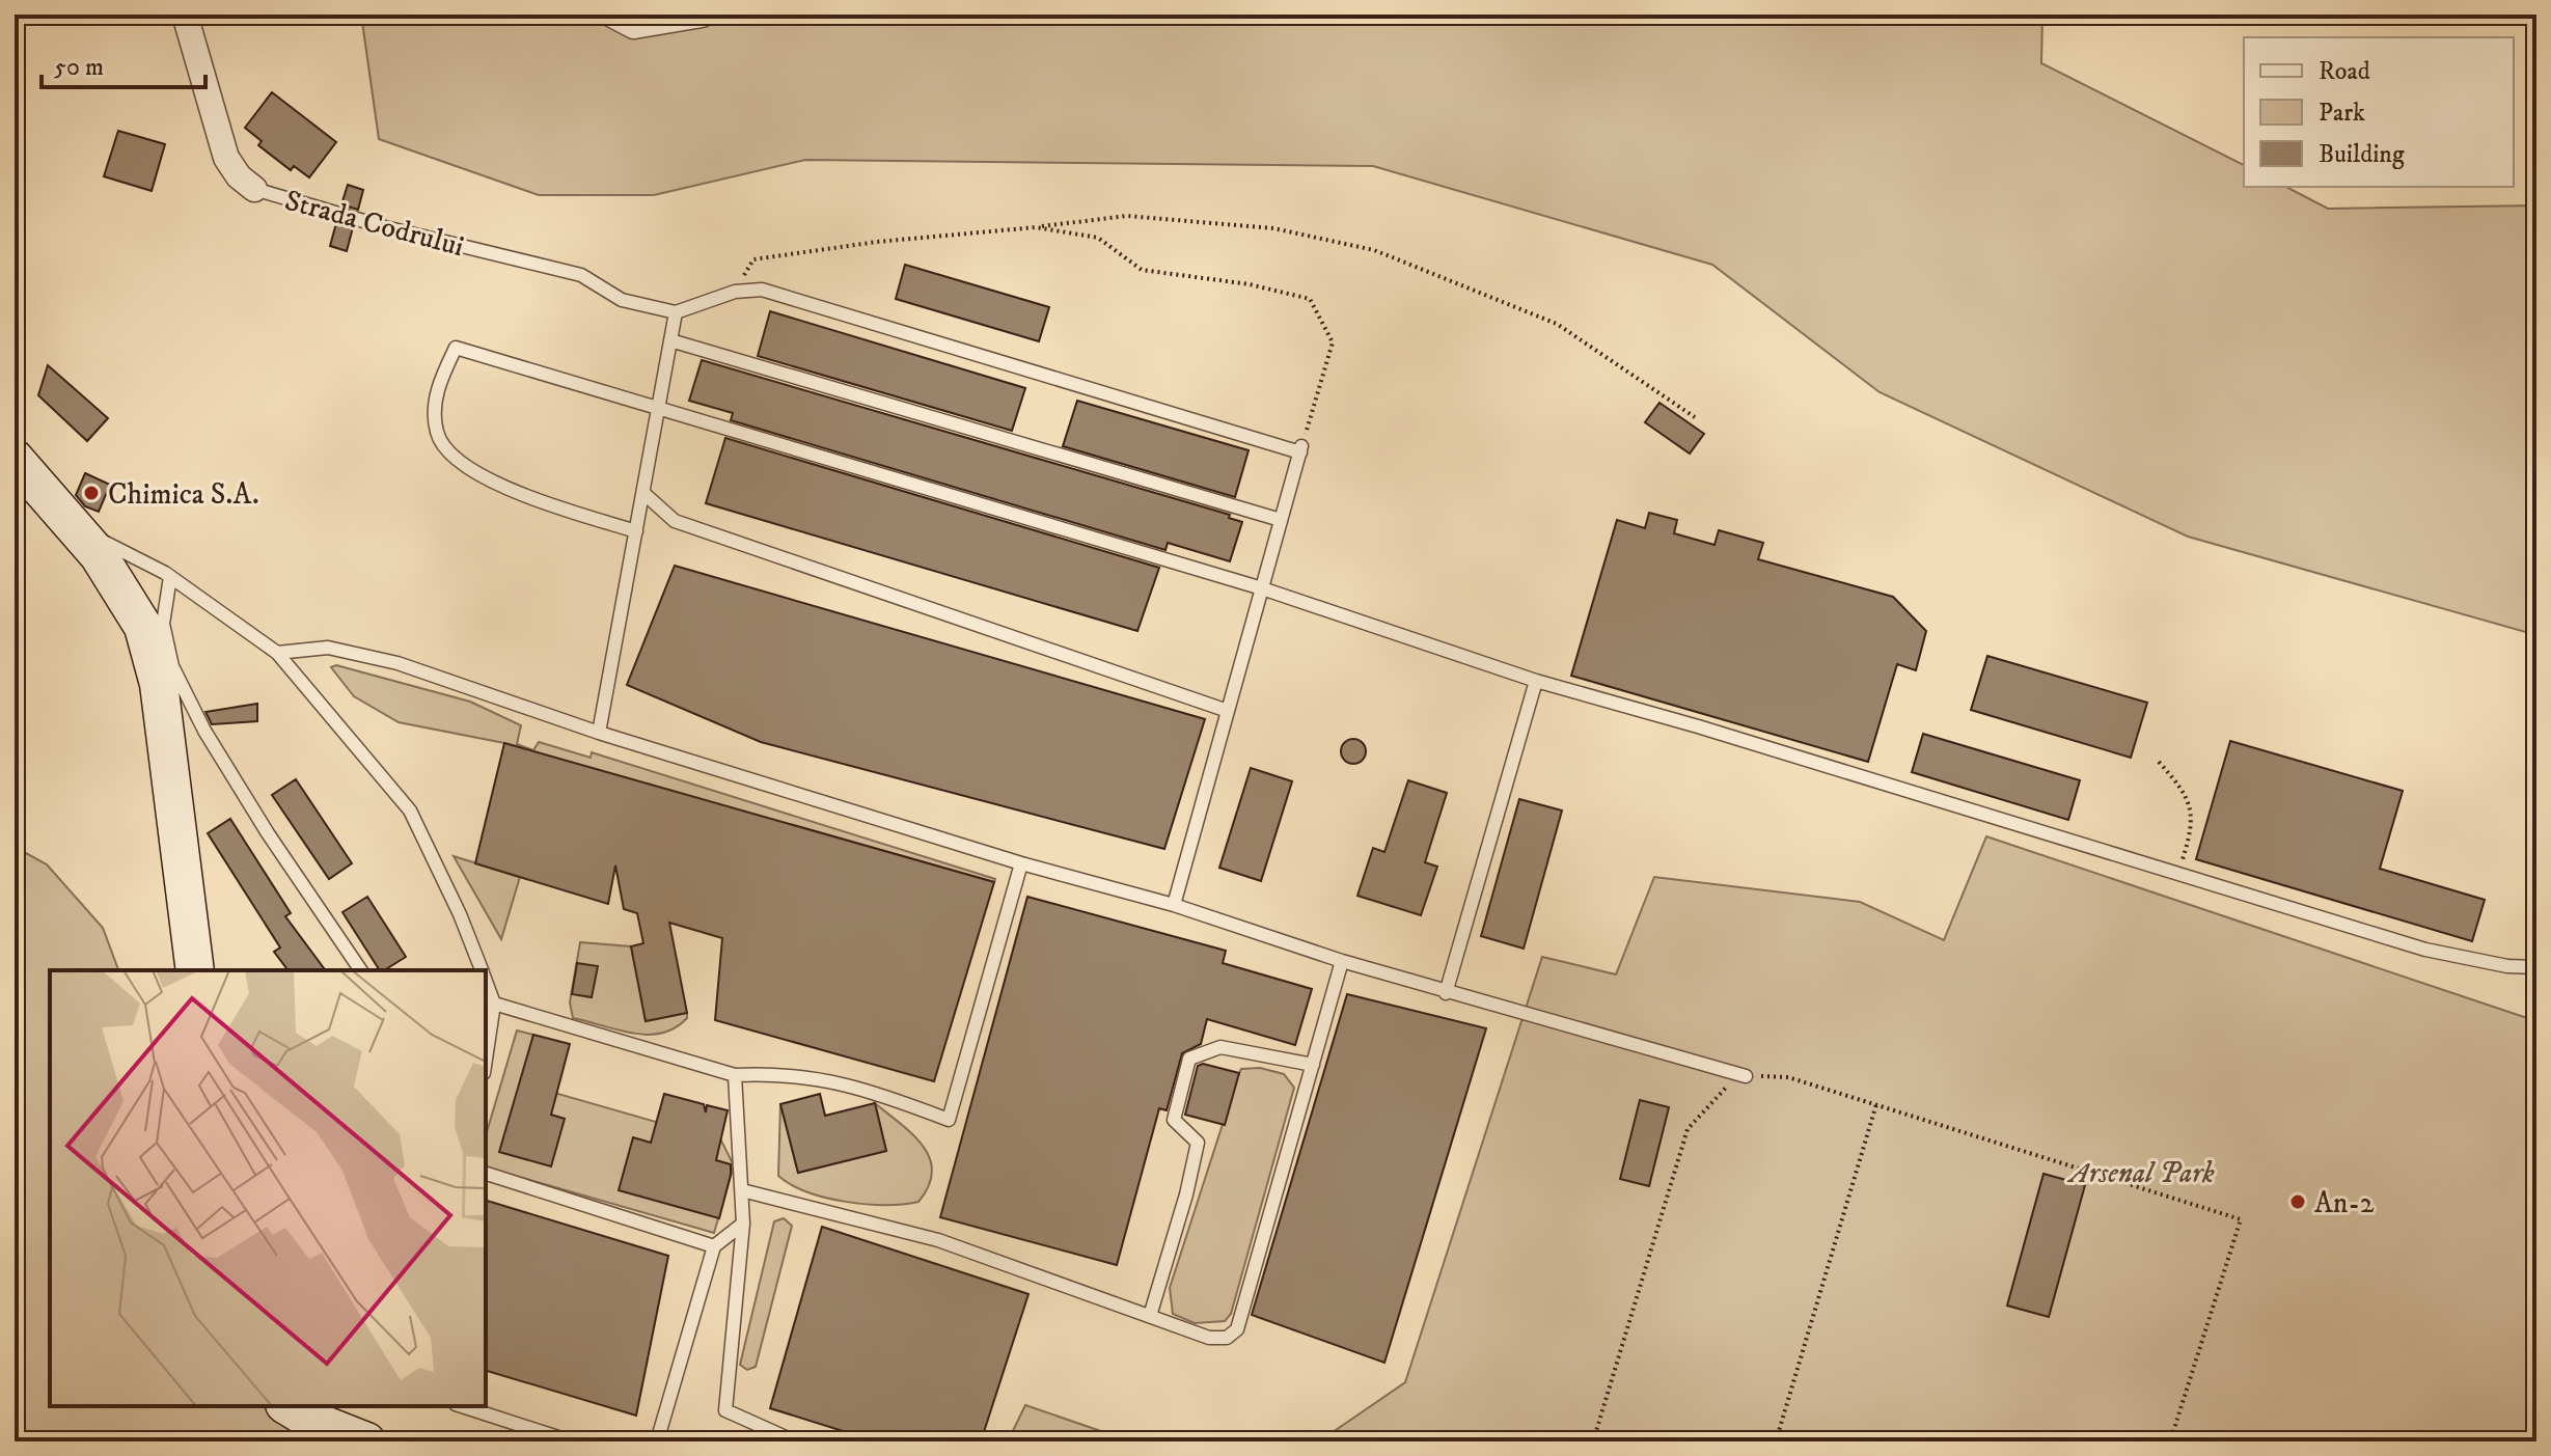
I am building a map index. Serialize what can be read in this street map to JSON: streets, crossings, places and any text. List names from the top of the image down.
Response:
{
  "streets": {
    "street": ["Strada Codrului"]
  },
  "parks": ["Arsenal Park"],
  "places": ["Chimica S.A.", "An-2"],
  "legend": ["Road", "Park", "Building"],
  "scale_bar": "50 m"
}
